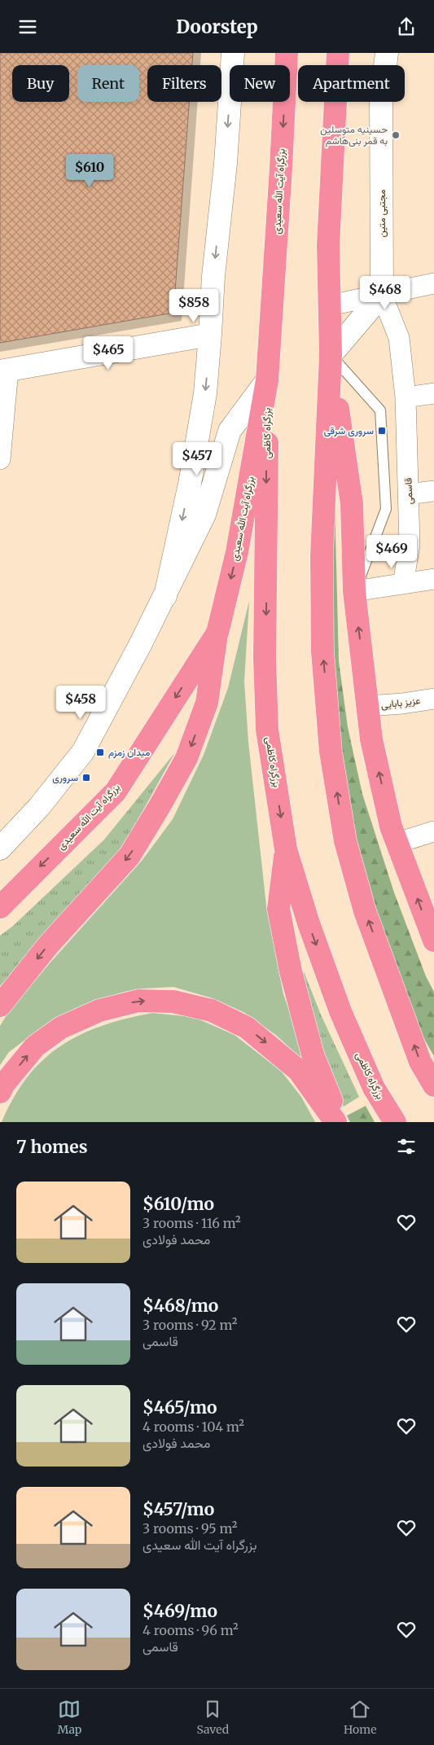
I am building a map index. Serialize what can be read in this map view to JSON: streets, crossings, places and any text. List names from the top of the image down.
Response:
{
  "streets": {
    "highway": ["بزرگراه آیت الله سعیدی", "بزرگراه کاظمی"],
    "street": ["مجتبی متین", "قاسمی", "عزیز بابایی"]
  },
  "crossings": [
    ["بزرگراه آیت الله سعیدی", "بزرگراه کاظمی"],
    ["مجتبی متین", "قاسمی"]
  ],
  "places": {
    "other": ["حسینیه متوسلین به قمر بنی‌هاشم"],
    "transit": ["سروری شرقی", "میدان زمزم", "سروری"]
  },
  "page": {
    "header": "Doorstep",
    "chip": [
      "Buy",
      "Rent",
      "Filters",
      "New",
      "Apartment"
    ],
    "price": [
      "$610",
      "$468",
      "$858",
      "$465",
      "$457",
      "$469",
      "$458"
    ],
    "heading": "7 homes",
    "list": [
      {
        "name": "$610/mo",
        "note": "3 rooms · 116 m² · محمد فولادی"
      },
      {
        "name": "$468/mo",
        "note": "3 rooms · 92 m² · قاسمی"
      },
      {
        "name": "$465/mo",
        "note": "4 rooms · 104 m² · محمد فولادی"
      },
      {
        "name": "$457/mo",
        "note": "3 rooms · 95 m² · بزرگراه آیت الله سعیدی"
      },
      {
        "name": "$469/mo",
        "note": "4 rooms · 96 m² · قاسمی"
      }
    ],
    "tabs": ["Map", "Saved", "Home"]
  }
}
